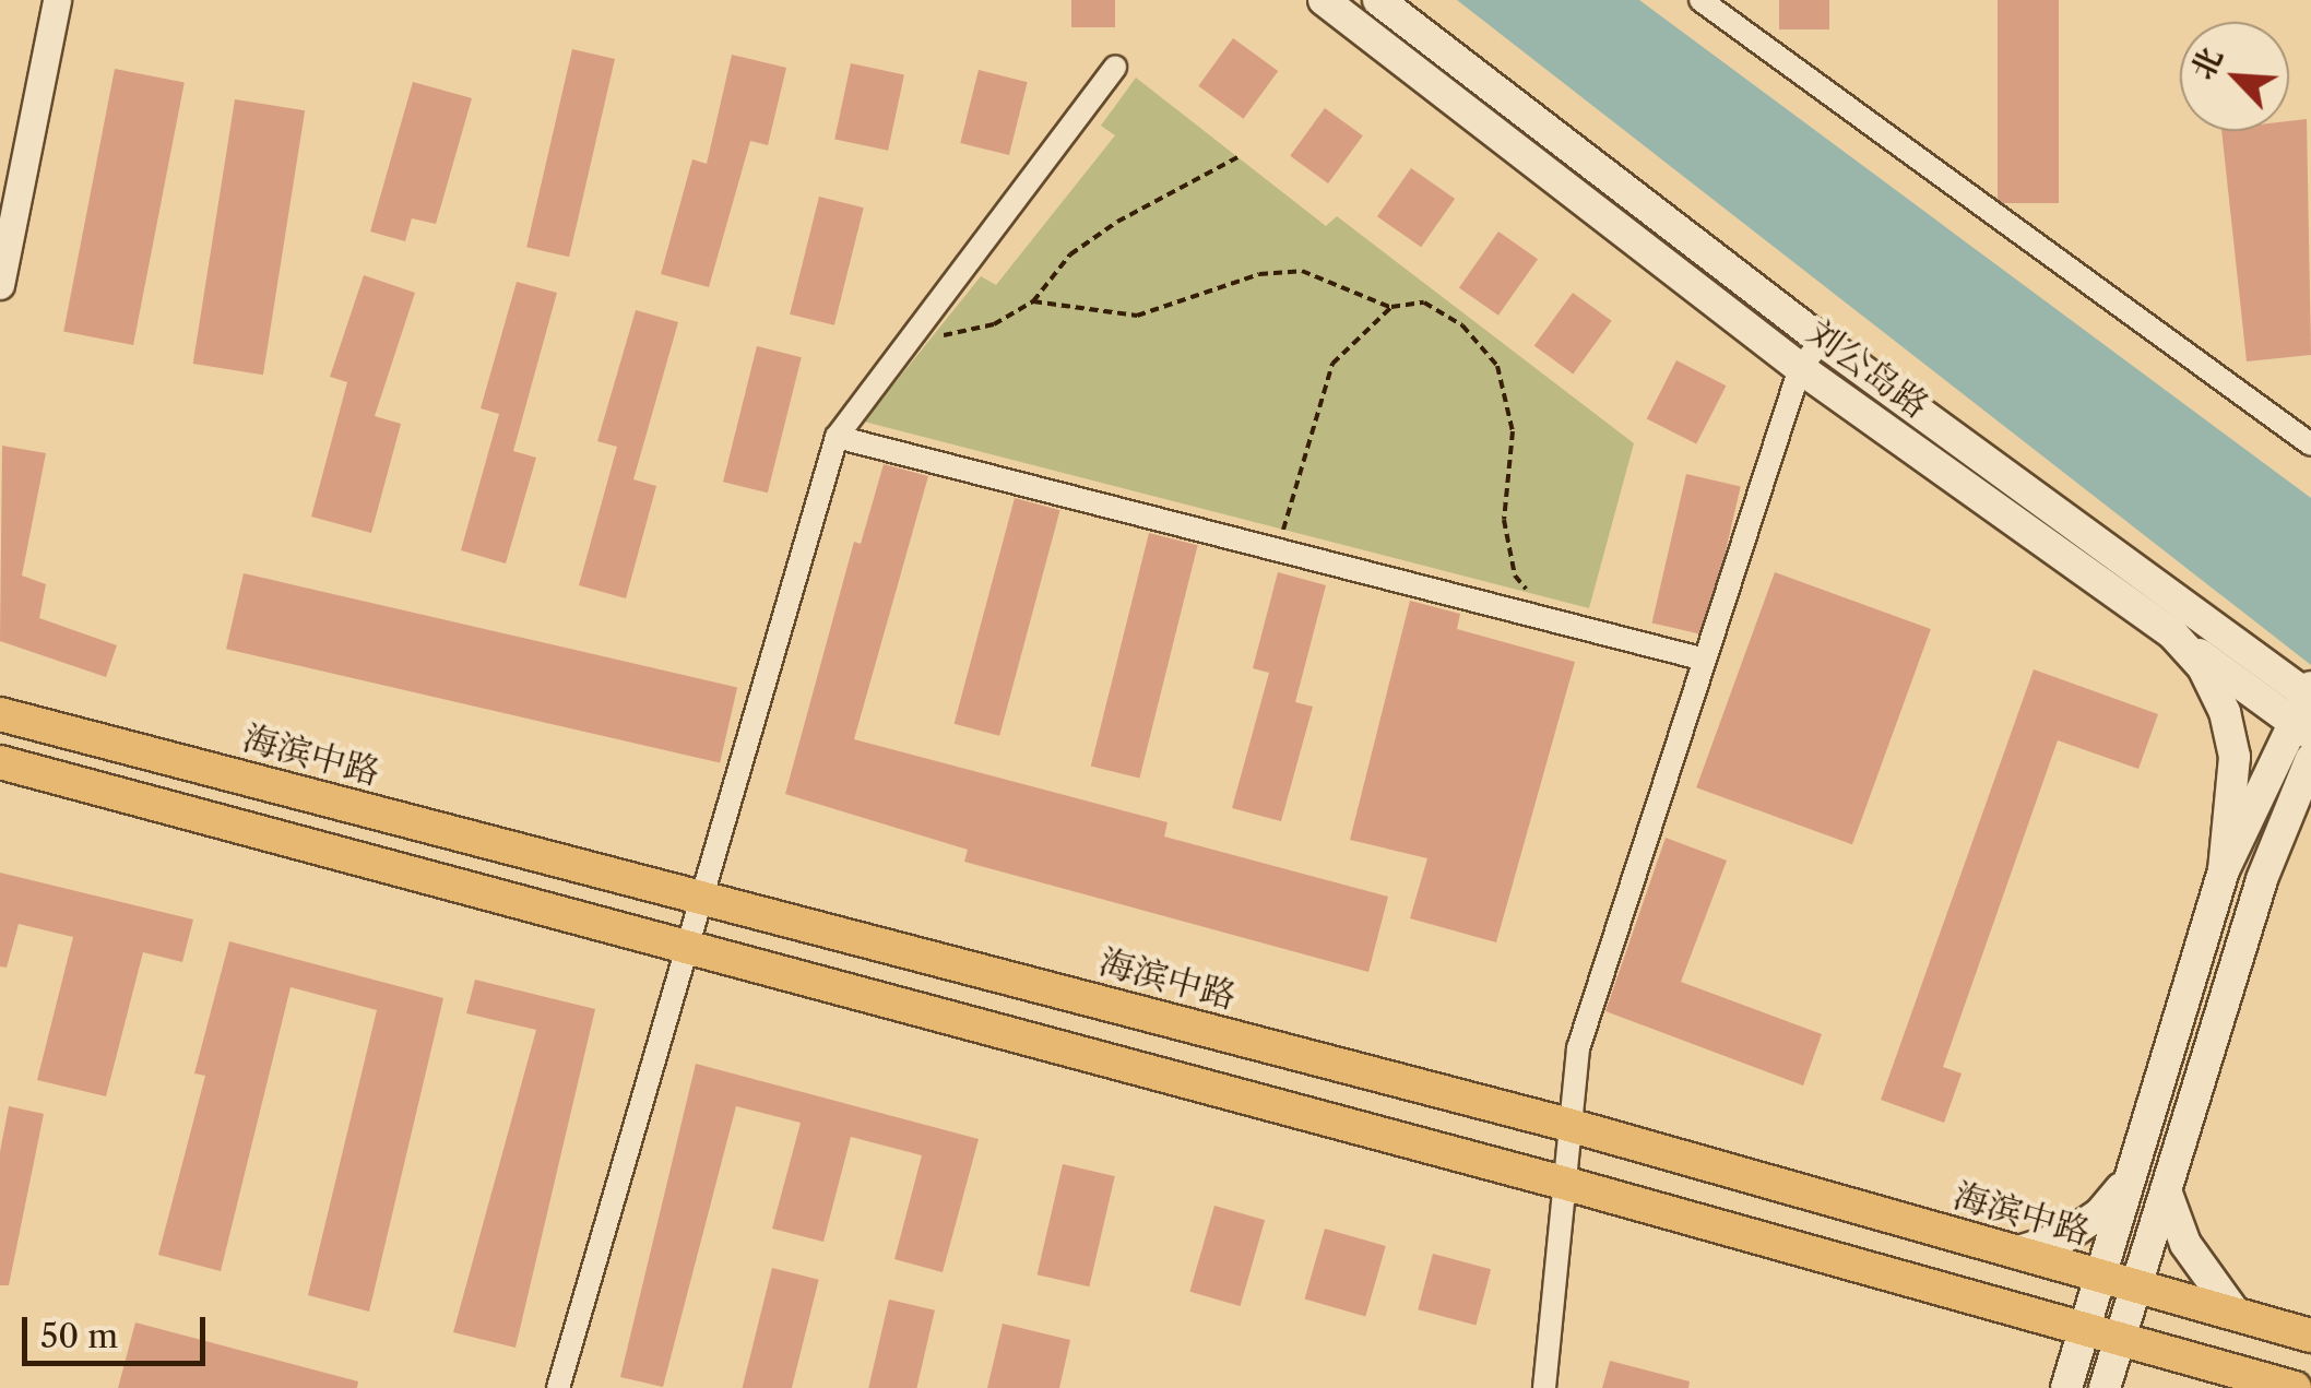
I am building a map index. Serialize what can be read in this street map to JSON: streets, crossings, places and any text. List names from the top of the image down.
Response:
{
  "streets": {
    "main road": ["刘公岛路", "海滨中路"]
  },
  "crossings": [
    ["刘公岛路", "海滨中路"]
  ],
  "scale_bar": "50 m",
  "north": "top left"
}
